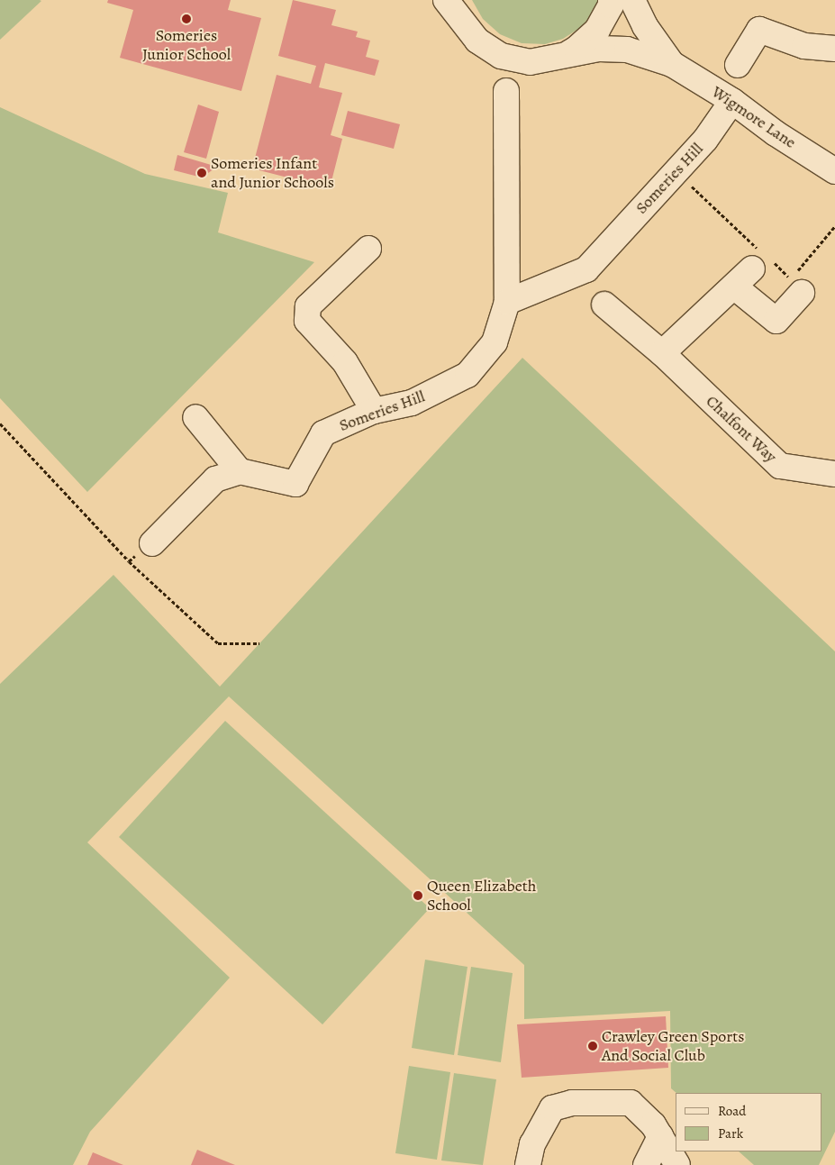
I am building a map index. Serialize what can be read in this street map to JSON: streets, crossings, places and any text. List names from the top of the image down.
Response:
{
  "streets": {
    "street": ["Wigmore Lane", "Someries Hill", "Chalfont Way"]
  },
  "crossings": [
    ["Wigmore Lane", "Someries Hill"]
  ],
  "places": [
    "Someries Junior School",
    "Someries Infant and Junior Schools",
    "Queen Elizabeth School",
    "Crawley Green Sports And Social Club"
  ],
  "legend": ["Road", "Park"]
}
